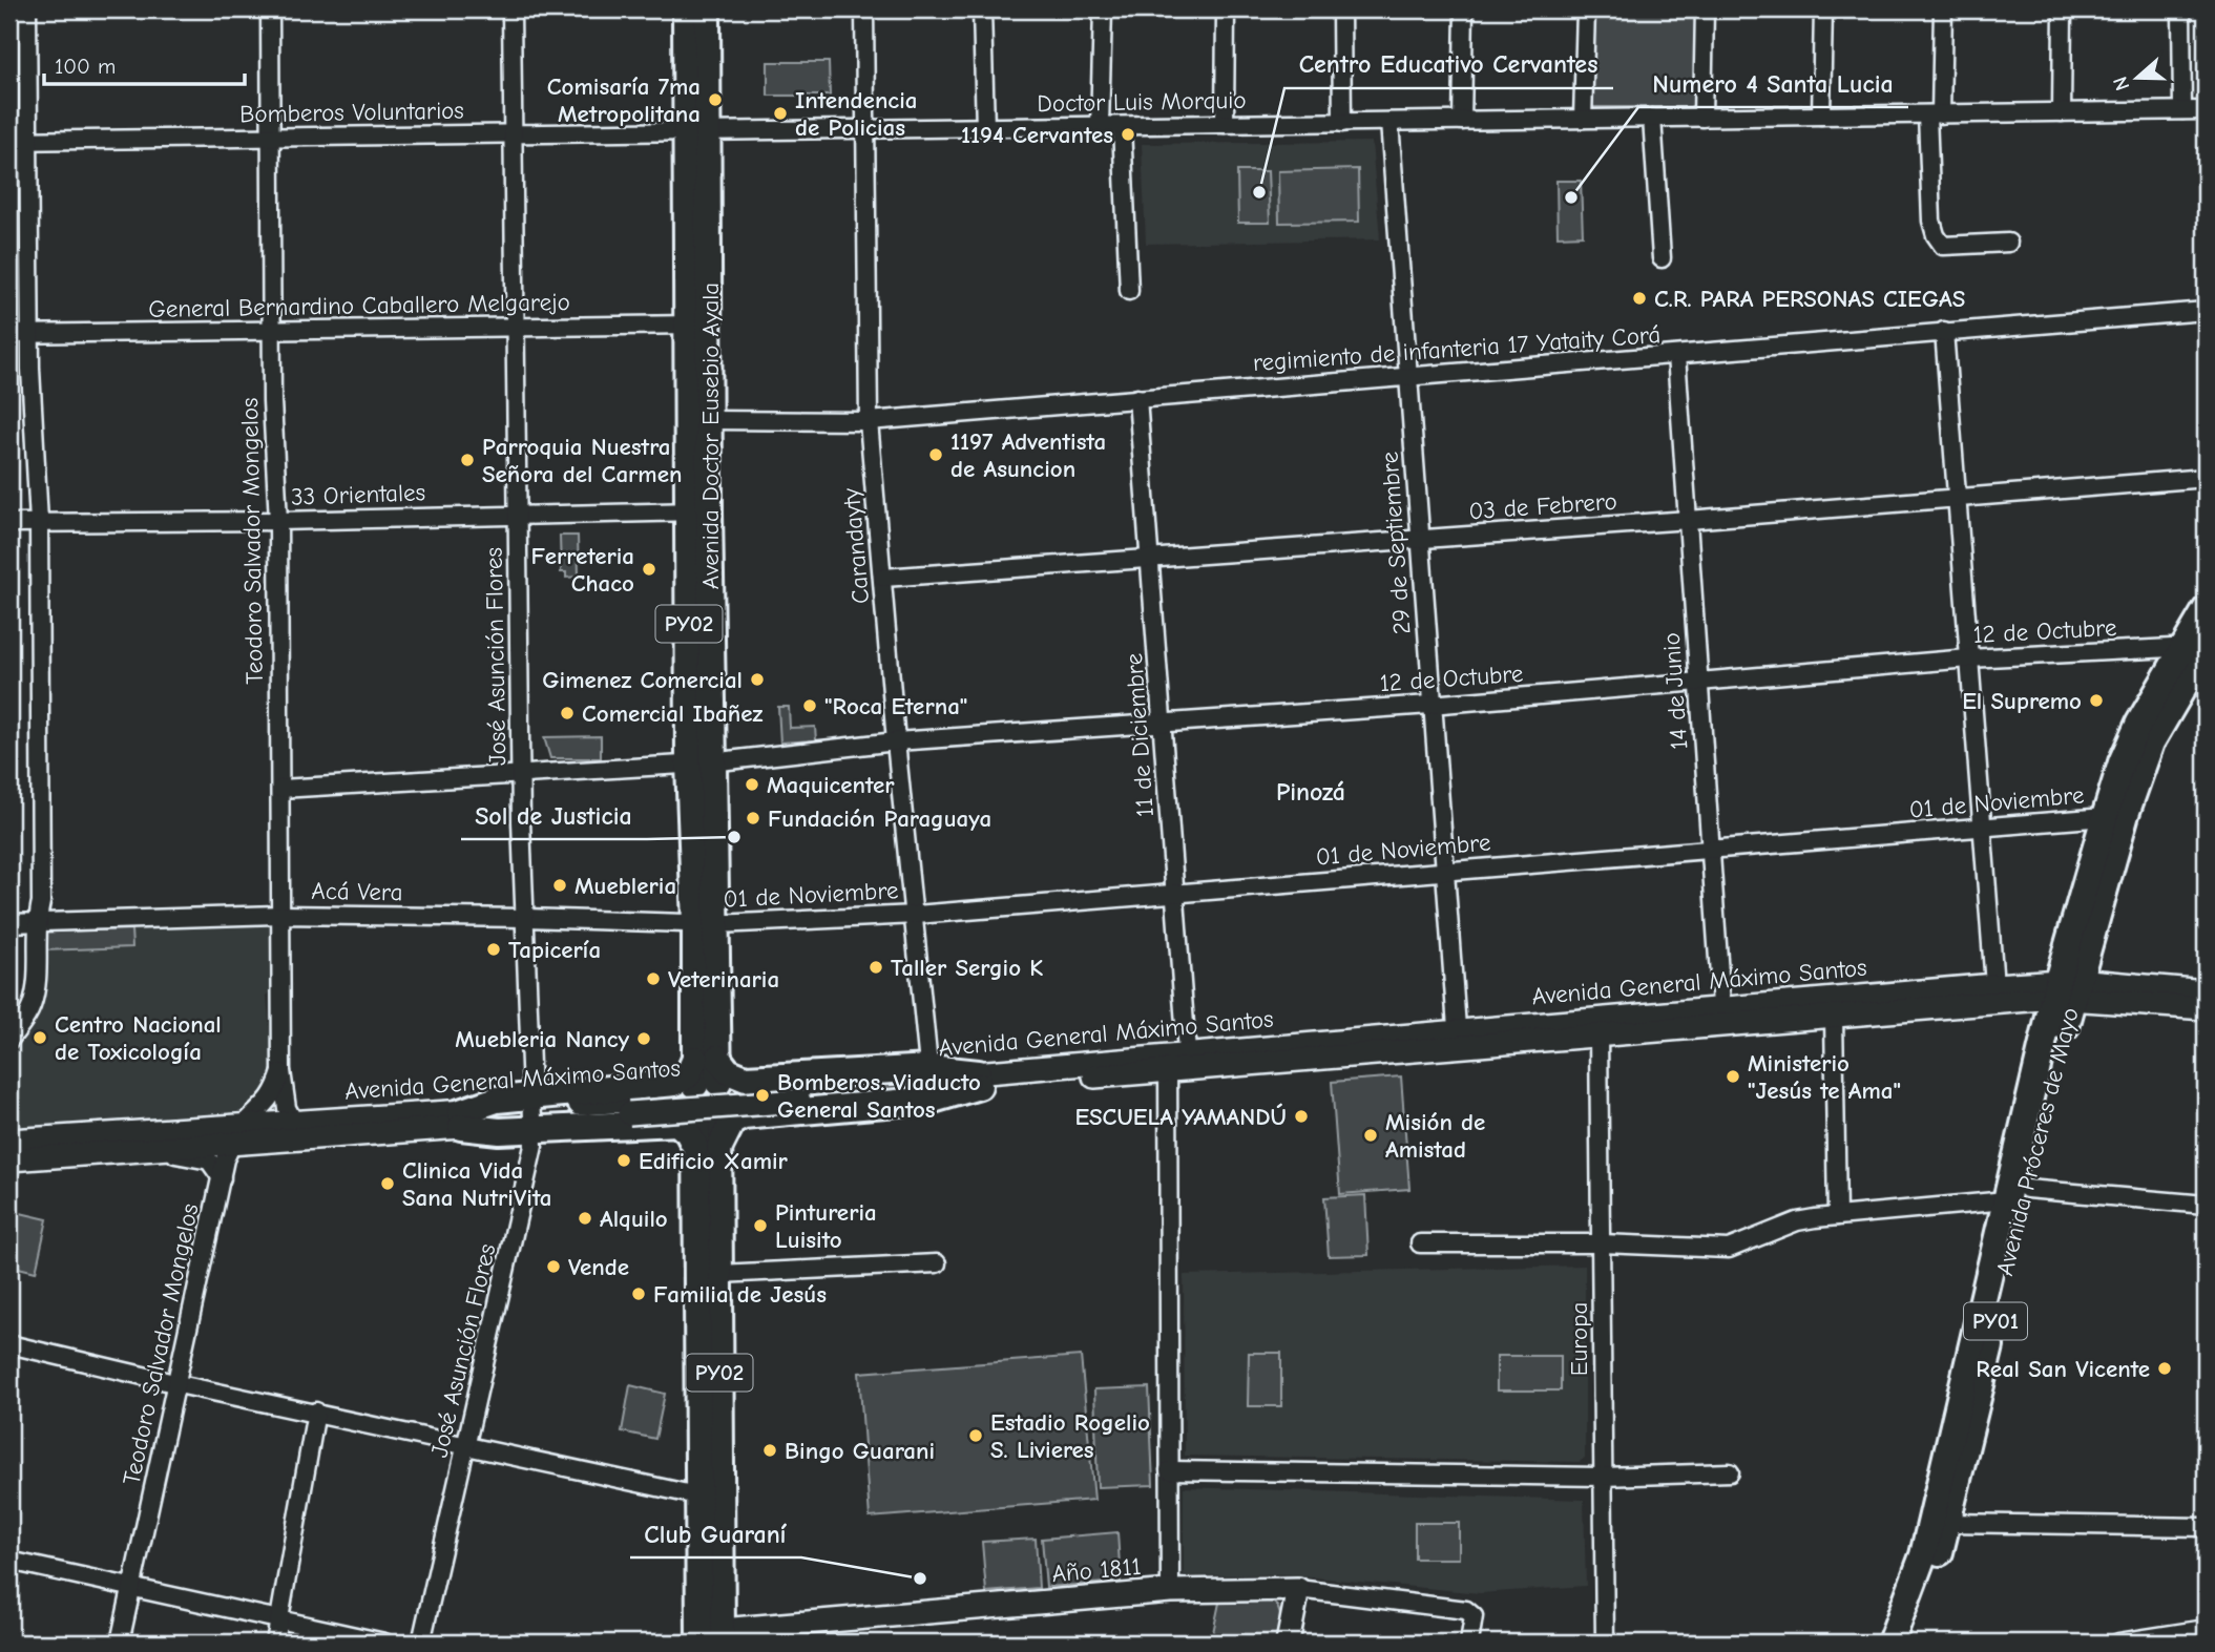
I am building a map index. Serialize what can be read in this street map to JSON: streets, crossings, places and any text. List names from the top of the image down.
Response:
{
  "streets": {
    "highway": [
      "Avenida Doctor Eusebio Ayala",
      "PY02",
      "Avenida Próceres de Mayo",
      "PY01"
    ],
    "main road": ["Avenida General Máximo Santos", "Año 1811"],
    "street": [
      "Doctor Luis Morquio",
      "Bomberos Voluntarios",
      "General Bernardino Caballero Melgarejo",
      "regimiento de infanteria 17 Yataity Corá",
      "33 Orientales",
      "03 de Febrero",
      "Teodoro Salvador Mongelos",
      "29 de Septiembre",
      "Carandayty",
      "12 de Octubre",
      "José Asunción Flores",
      "14 de Junio",
      "11 de Diciembre",
      "01 de Noviembre",
      "Acá Vera",
      "Europa"
    ]
  },
  "crossings": [
    ["Doctor Luis Morquio", "Bomberos Voluntarios"],
    ["Doctor Luis Morquio", "Avenida Doctor Eusebio Ayala"],
    ["Doctor Luis Morquio", "29 de Septiembre"],
    ["Doctor Luis Morquio", "Carandayty"],
    ["Bomberos Voluntarios", "Avenida Doctor Eusebio Ayala"],
    ["Bomberos Voluntarios", "Teodoro Salvador Mongelos"],
    ["Bomberos Voluntarios", "José Asunción Flores"],
    ["General Bernardino Caballero Melgarejo", "Avenida Doctor Eusebio Ayala"],
    ["General Bernardino Caballero Melgarejo", "Teodoro Salvador Mongelos"],
    ["General Bernardino Caballero Melgarejo", "José Asunción Flores"],
    ["regimiento de infanteria 17 Yataity Corá", "Avenida Doctor Eusebio Ayala"],
    ["regimiento de infanteria 17 Yataity Corá", "29 de Septiembre"],
    ["regimiento de infanteria 17 Yataity Corá", "Carandayty"],
    ["regimiento de infanteria 17 Yataity Corá", "14 de Junio"],
    ["regimiento de infanteria 17 Yataity Corá", "11 de Diciembre"],
    ["Avenida Doctor Eusebio Ayala", "33 Orientales"],
    ["Avenida Doctor Eusebio Ayala", "12 de Octubre"],
    ["Avenida Doctor Eusebio Ayala", "01 de Noviembre"],
    ["Avenida Doctor Eusebio Ayala", "Acá Vera"],
    ["33 Orientales", "Teodoro Salvador Mongelos"],
    ["33 Orientales", "José Asunción Flores"],
    ["03 de Febrero", "29 de Septiembre"],
    ["03 de Febrero", "Carandayty"],
    ["03 de Febrero", "14 de Junio"],
    ["03 de Febrero", "11 de Diciembre"],
    ["Teodoro Salvador Mongelos", "12 de Octubre"],
    ["Teodoro Salvador Mongelos", "Acá Vera"],
    ["Teodoro Salvador Mongelos", "Avenida General Máximo Santos"],
    ["29 de Septiembre", "12 de Octubre"],
    ["29 de Septiembre", "01 de Noviembre"],
    ["29 de Septiembre", "Avenida General Máximo Santos"],
    ["Carandayty", "12 de Octubre"],
    ["Carandayty", "01 de Noviembre"],
    ["Carandayty", "Avenida General Máximo Santos"],
    ["PY02", "Año 1811"],
    ["12 de Octubre", "José Asunción Flores"],
    ["12 de Octubre", "14 de Junio"],
    ["12 de Octubre", "11 de Diciembre"],
    ["12 de Octubre", "PY01"],
    ["José Asunción Flores", "Acá Vera"],
    ["José Asunción Flores", "Avenida General Máximo Santos"],
    ["14 de Junio", "01 de Noviembre"],
    ["14 de Junio", "Avenida General Máximo Santos"],
    ["11 de Diciembre", "01 de Noviembre"],
    ["11 de Diciembre", "Avenida General Máximo Santos"],
    ["11 de Diciembre", "Año 1811"],
    ["01 de Noviembre", "Acá Vera"],
    ["01 de Noviembre", "PY01"],
    ["Avenida General Máximo Santos", "Avenida Próceres de Mayo"],
    ["Avenida General Máximo Santos", "PY01"],
    ["Avenida General Máximo Santos", "Europa"],
    ["Avenida Próceres de Mayo", "PY01"]
  ],
  "districts": ["Pinozá"],
  "places": [
    "Comisaría 7ma Metropolitana",
    "Intendencia de Policias",
    "1194 Cervantes",
    "Centro Educativo Cervantes",
    "Numero 4 Santa Lucia",
    "C.R. PARA PERSONAS CIEGAS",
    "1197 Adventista de Asuncion",
    "Parroquia Nuestra Señora del Carmen",
    "Ferreteria Chaco",
    "Gimenez Comercial",
    "El Supremo",
    "\"Roca Eterna\"",
    "Comercial Ibañez",
    "Maquicenter",
    "Fundación Paraguaya",
    "Sol de Justicia",
    "Muebleria",
    "Tapicería",
    "Taller Sergio K",
    "Veterinaria",
    "Centro Nacional de Toxicología",
    "Muebleria Nancy",
    "Ministerio \"Jesús te Ama\"",
    "Bomberos. Viaducto General Santos",
    "ESCUELA YAMANDÚ",
    "Misión de Amistad",
    "Edificio Xamir",
    "Clinica Vida Sana NutriVita",
    "Alquilo",
    "Pintureria Luisito",
    "Vende",
    "Familia de Jesús",
    "Real San Vicente",
    "Estadio Rogelio S. Livieres",
    "Bingo Guarani",
    "Club Guaraní"
  ],
  "scale_bar": "100 m",
  "north": "left"
}
